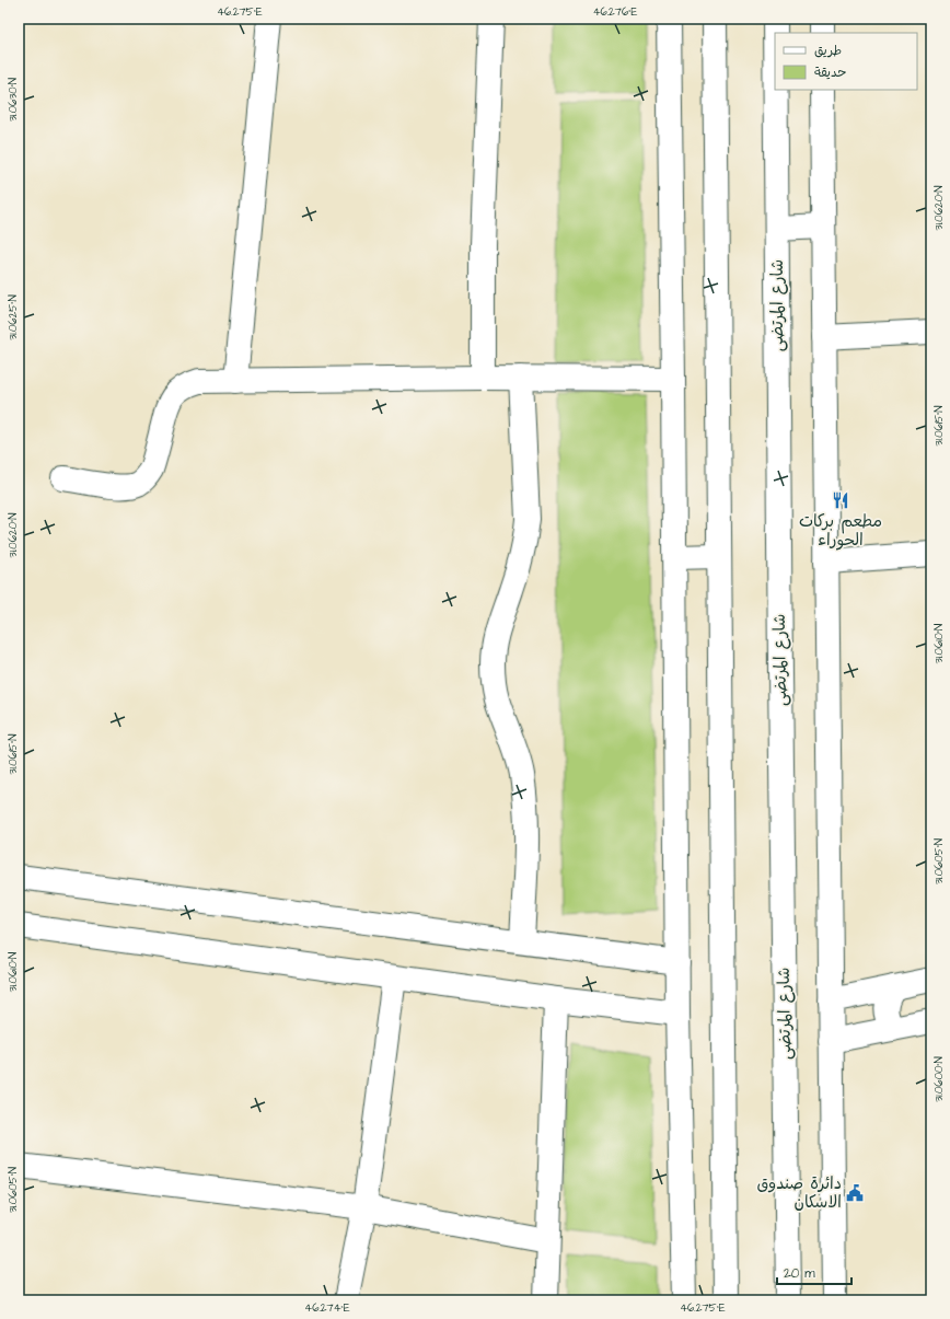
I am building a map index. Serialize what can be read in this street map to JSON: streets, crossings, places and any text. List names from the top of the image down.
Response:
{
  "streets": {
    "street": ["شارع المرتضى"]
  },
  "places": {
    "restaurant": ["مطعم بركات الحوراء"],
    "public building": ["دائرة صندوق الاسكان"]
  },
  "legend": ["طريق", "حديقة"],
  "scale_bar": "20 m",
  "coordinates": [
    "46.275°E",
    "46.276°E",
    "31.0630°N",
    "31.0620°N",
    "31.0625°N",
    "31.0615°N",
    "31.0610°N",
    "31.0605°N",
    "31.0600°N",
    "46.274°E"
  ]
}
